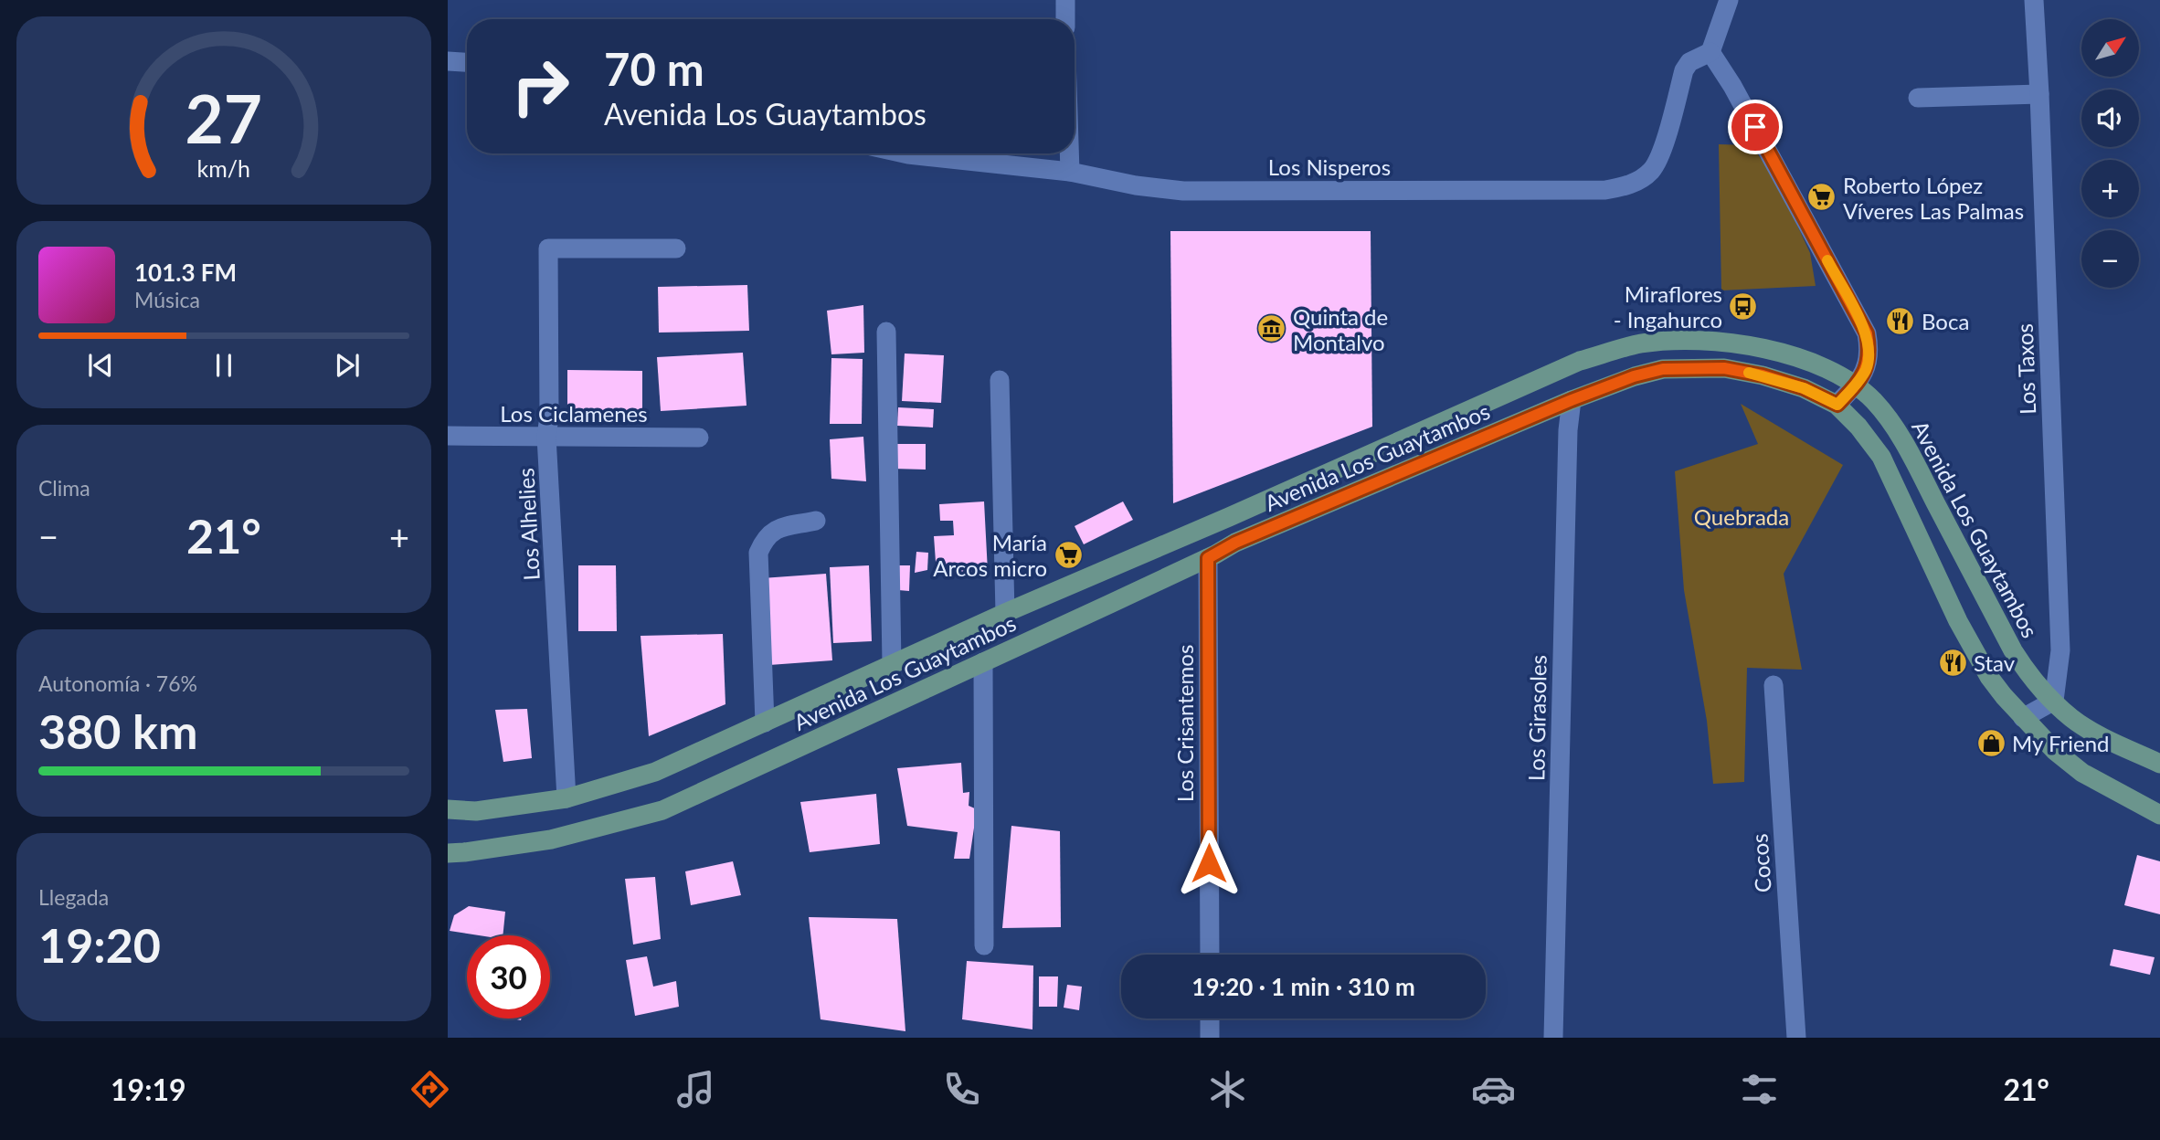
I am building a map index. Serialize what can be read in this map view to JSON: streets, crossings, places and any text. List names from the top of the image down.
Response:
{
  "streets": {
    "main road": ["Avenida Los Guaytambos"],
    "street": [
      "Los Nisperos",
      "Los Taxos",
      "Los Ciclamenes",
      "Los Alhelies",
      "Los Girasoles",
      "Los Crisantemos",
      "Cocos"
    ]
  },
  "crossings": [
    ["Los Taxos", "Avenida Los Guaytambos"],
    ["Los Ciclamenes", "Los Alhelies"],
    ["Avenida Los Guaytambos", "Los Alhelies"],
    ["Avenida Los Guaytambos", "Los Girasoles"],
    ["Avenida Los Guaytambos", "Los Crisantemos"]
  ],
  "parks": ["Quebrada"],
  "places": {
    "supermarket": ["Roberto López Víveres Las Palmas", "María Arcos micro"],
    "bus stop": ["Miraflores - Ingahurco"],
    "restaurant": ["Boca", "Stav"],
    "museum": ["Quinta de Montalvo"],
    "shop": ["My Friend"]
  },
  "north": "top right",
  "page": {
    "map_buttons": ["+", "−"],
    "turn": ["70 m", "Avenida Los Guaytambos"],
    "song": ["101.3 FM", "Música"],
    "tile": [
      "Clima",
      ["Autonomía · 76%", "380 km"],
      ["Llegada", "19:20"]
    ],
    "heat": ["−", "21°", "+"],
    "limit": "30",
    "trip": "19:20 · 1 min · 310 m",
    "tabs": ["19:19", "21°"],
    "gauge": ["27", "km/h"]
  }
}
